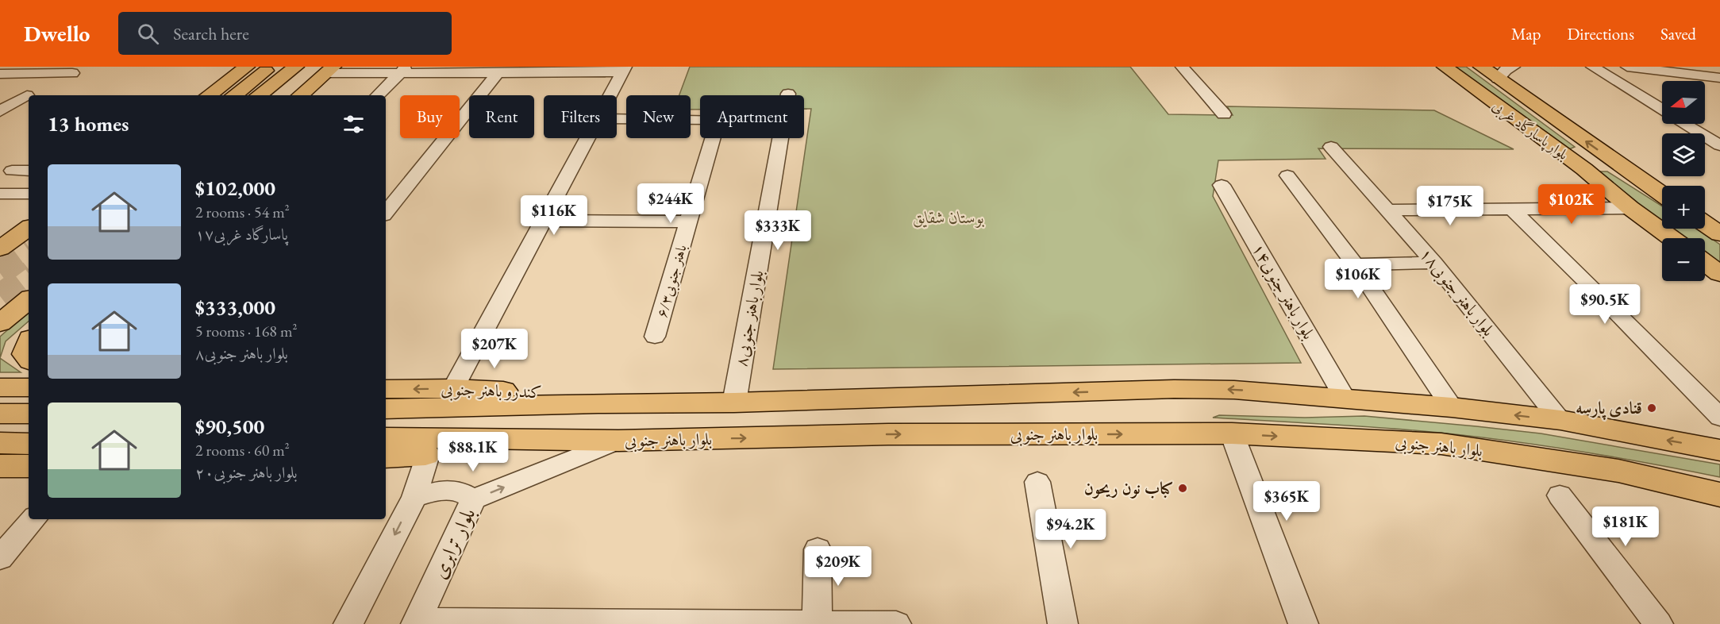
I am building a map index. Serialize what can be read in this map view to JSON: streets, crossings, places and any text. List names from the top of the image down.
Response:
{
  "streets": {
    "main road": ["بلوار پاسارگاد غربی", "کندرو باهنر جنوبی", "بلوار باهنر جنوبی"],
    "street": [
      "۶/۳باهنر جنوبی",
      "بلوار باهنر جنوبی۱۴",
      "۱۸بلوار باهنر جنوبی",
      "۸بلوار باهنر جنوبی",
      "بلوار ترابری"
    ]
  },
  "crossings": [
    ["بلوار باهنر جنوبی", "بلوار ترابری"]
  ],
  "parks": ["بوستان شقایق"],
  "places": ["قنادی پارسه", "کباب نون ریحون"],
  "north": "left",
  "page": {
    "header": "Dwello",
    "search": "Search here",
    "nav": ["Map", "Directions", "Saved"],
    "map_buttons": ["+", "−"],
    "chip": [
      "Buy",
      "Rent",
      "Filters",
      "New",
      "Apartment"
    ],
    "heading": "13 homes",
    "list": [
      {
        "name": "$102,000",
        "note": "2 rooms · 54 m² · پاسارگاد غربی۱۷"
      },
      {
        "name": "$333,000",
        "note": "5 rooms · 168 m² · ۸بلوار باهنر جنوبی"
      },
      {
        "name": "$90,500",
        "note": "2 rooms · 60 m² · بلوار باهنر جنوبی۲۰"
      }
    ],
    "price": [
      "$244K",
      "$102K",
      "$175K",
      "$116K",
      "$333K",
      "$106K",
      "$90.5K",
      "$207K",
      "$88.1K",
      "$365K",
      "$181K",
      "$94.2K",
      "$209K"
    ]
  }
}
